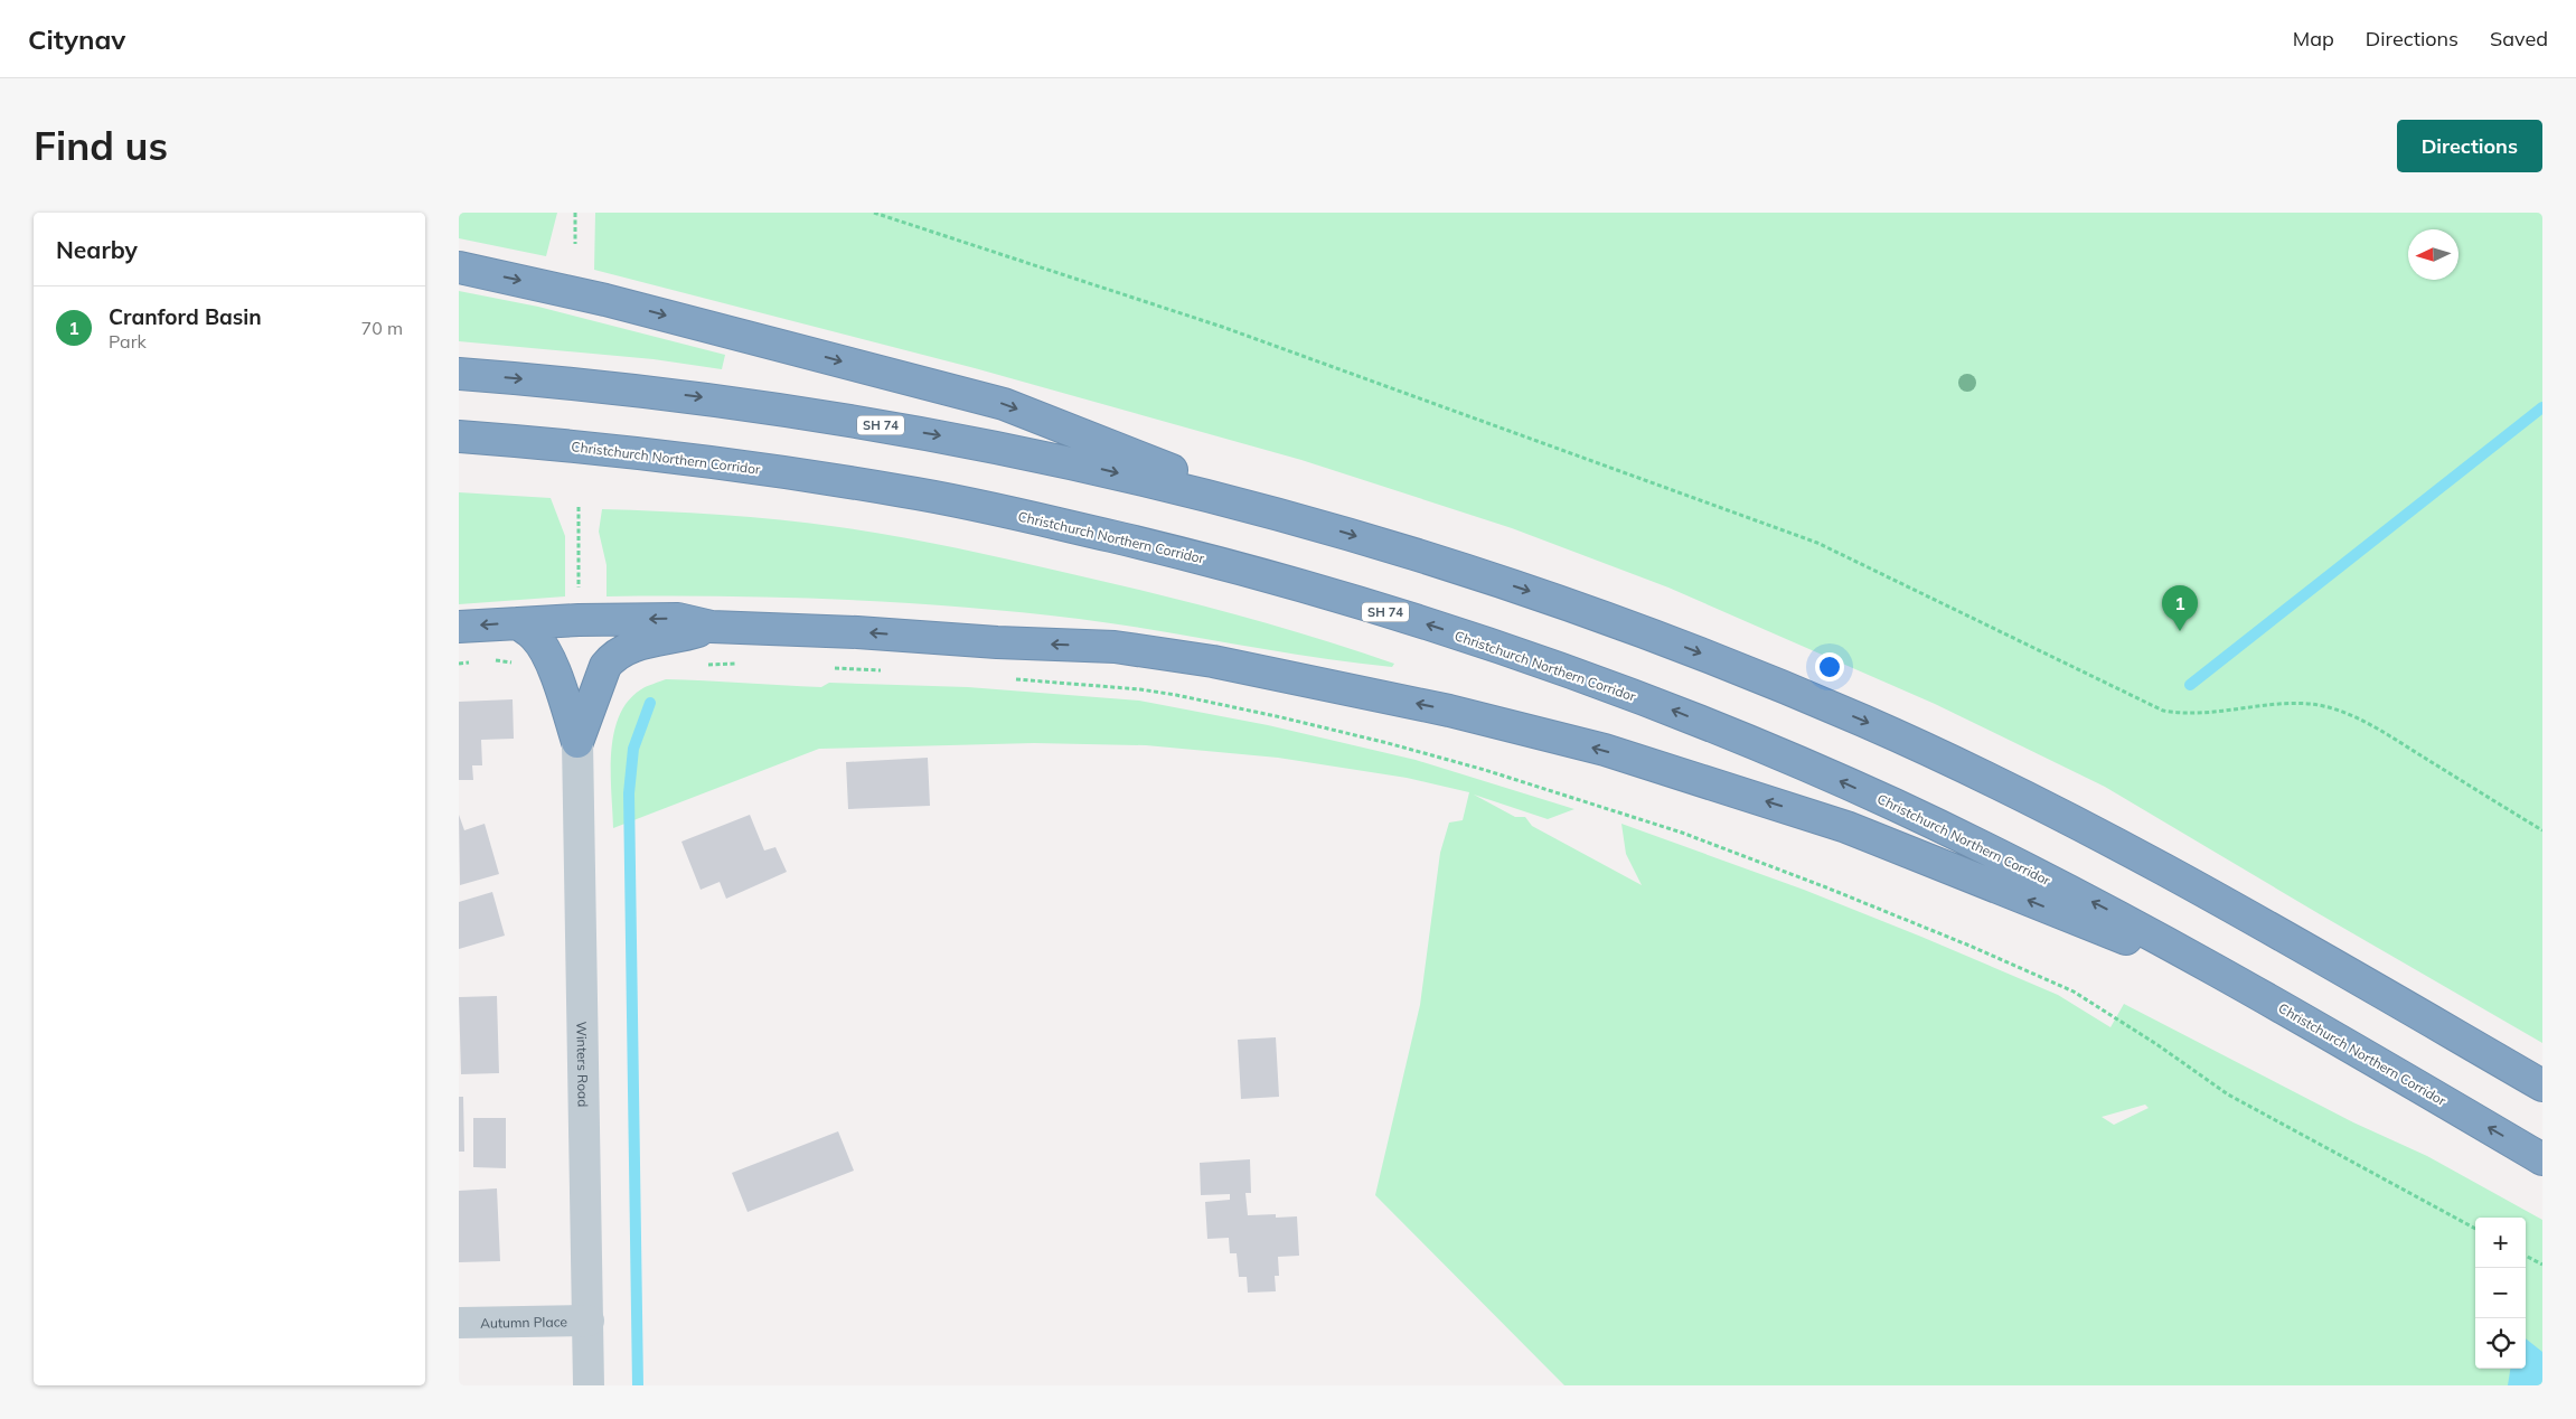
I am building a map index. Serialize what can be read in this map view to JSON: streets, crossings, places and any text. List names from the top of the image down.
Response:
{
  "streets": {
    "highway": ["SH 74", "Christchurch Northern Corridor"],
    "street": ["Winters Road", "Autumn Place"]
  },
  "crossings": [
    ["Winters Road", "Autumn Place"]
  ],
  "north": "left",
  "page": {
    "header": "Citynav",
    "nav": ["Map", "Directions", "Saved"],
    "buttons": "Directions",
    "title": "Find us",
    "heading": "Nearby",
    "list": [
      {
        "mark": "1",
        "name": "Cranford Basin",
        "note": "Park",
        "value": "70 m"
      }
    ],
    "pins": "1",
    "map_buttons": ["+", "−"]
  }
}
